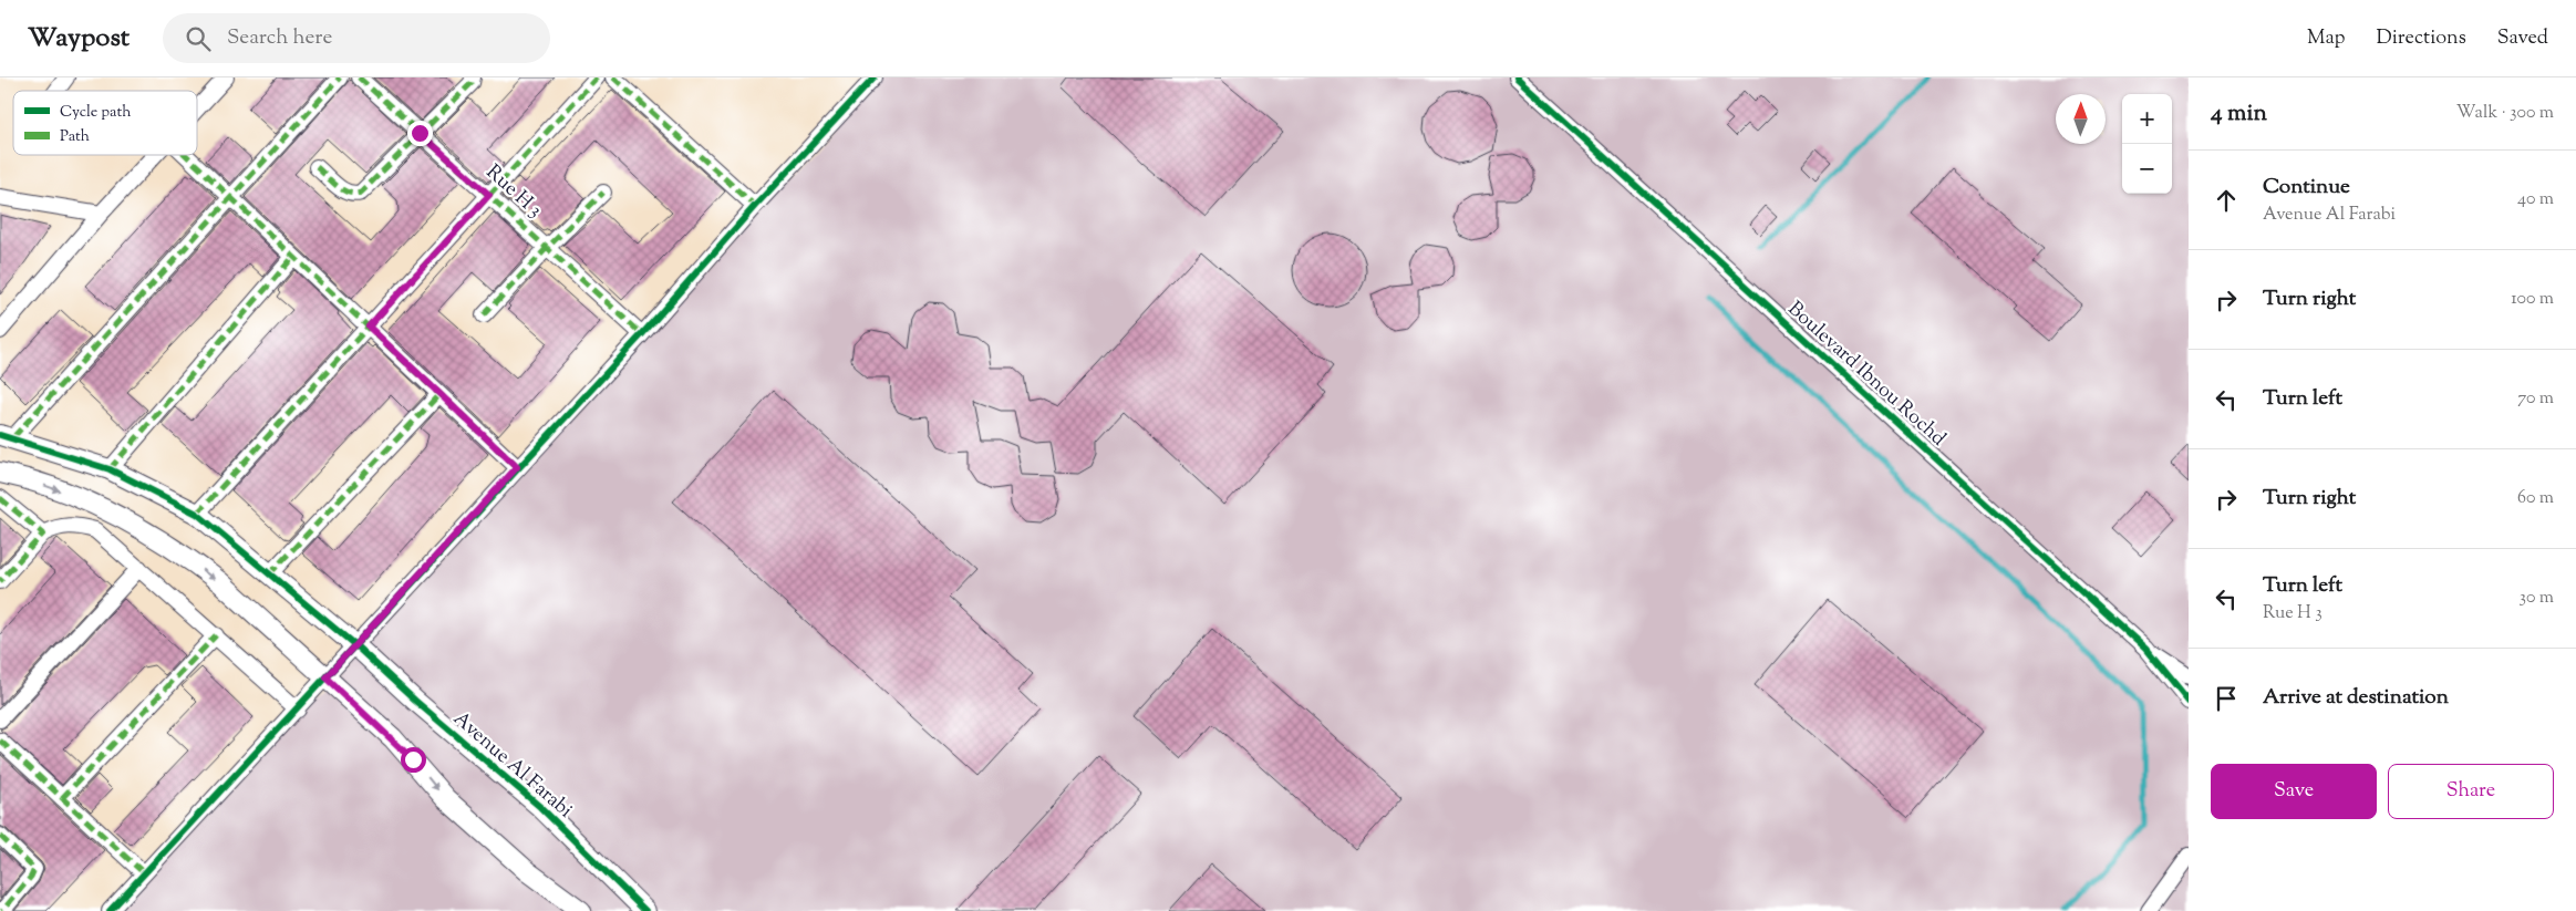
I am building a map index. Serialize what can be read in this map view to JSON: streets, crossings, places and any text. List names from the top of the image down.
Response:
{
  "streets": {
    "street": ["Rue H 3", "Boulevard Ibnou Rochd", "Avenue Al Farabi"]
  },
  "legend": ["Cycle path", "Path"],
  "north": "top",
  "page": {
    "header": "Waypost",
    "search": "Search here",
    "nav": ["Map", "Directions", "Saved"],
    "heading": ["4 min", "Walk · 300 m"],
    "map_buttons": ["+", "−"],
    "list": [
      ["Continue", "Avenue Al Farabi", "40 m"],
      ["Turn right", "100 m"],
      ["Turn left", "70 m"],
      ["Turn right", "60 m"],
      ["Turn left", "Rue H 3", "30 m"],
      "Arrive at destination"
    ],
    "buttons": ["Save", "Share"]
  }
}
